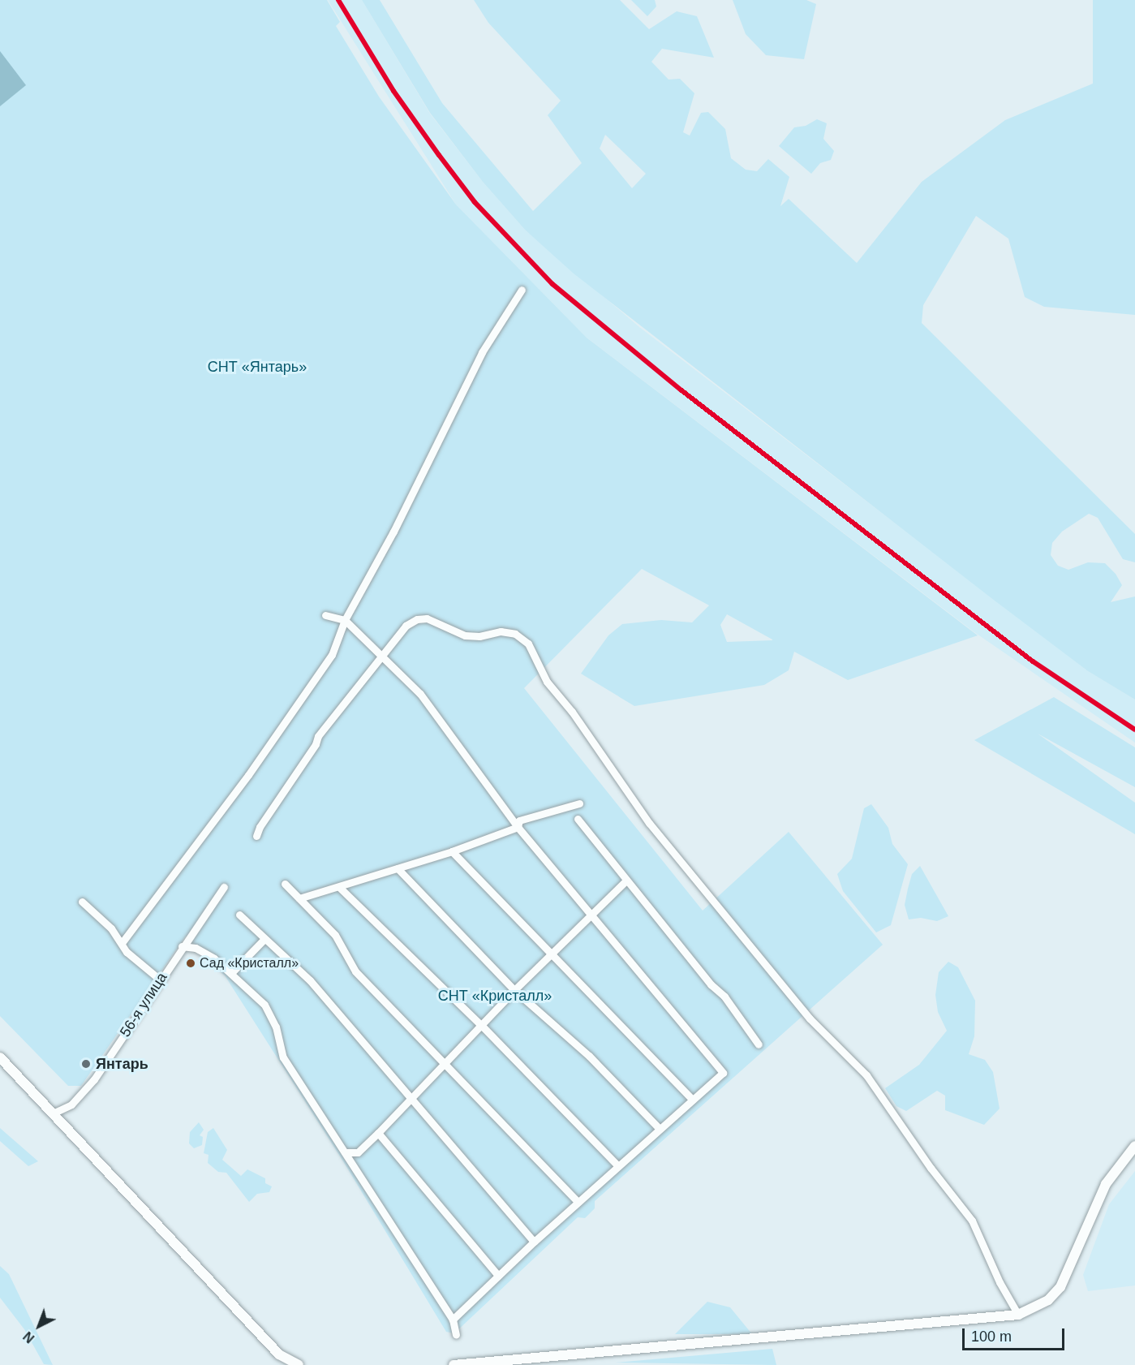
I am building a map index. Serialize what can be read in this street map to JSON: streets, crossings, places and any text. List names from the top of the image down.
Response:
{
  "streets": {
    "street": ["56-я улица"]
  },
  "parks": ["СНТ «Янтарь»", "СНТ «Кристалл»"],
  "places": ["Сад «Кристалл»", "Янтарь"],
  "scale_bar": "100 m",
  "north": "bottom left"
}
